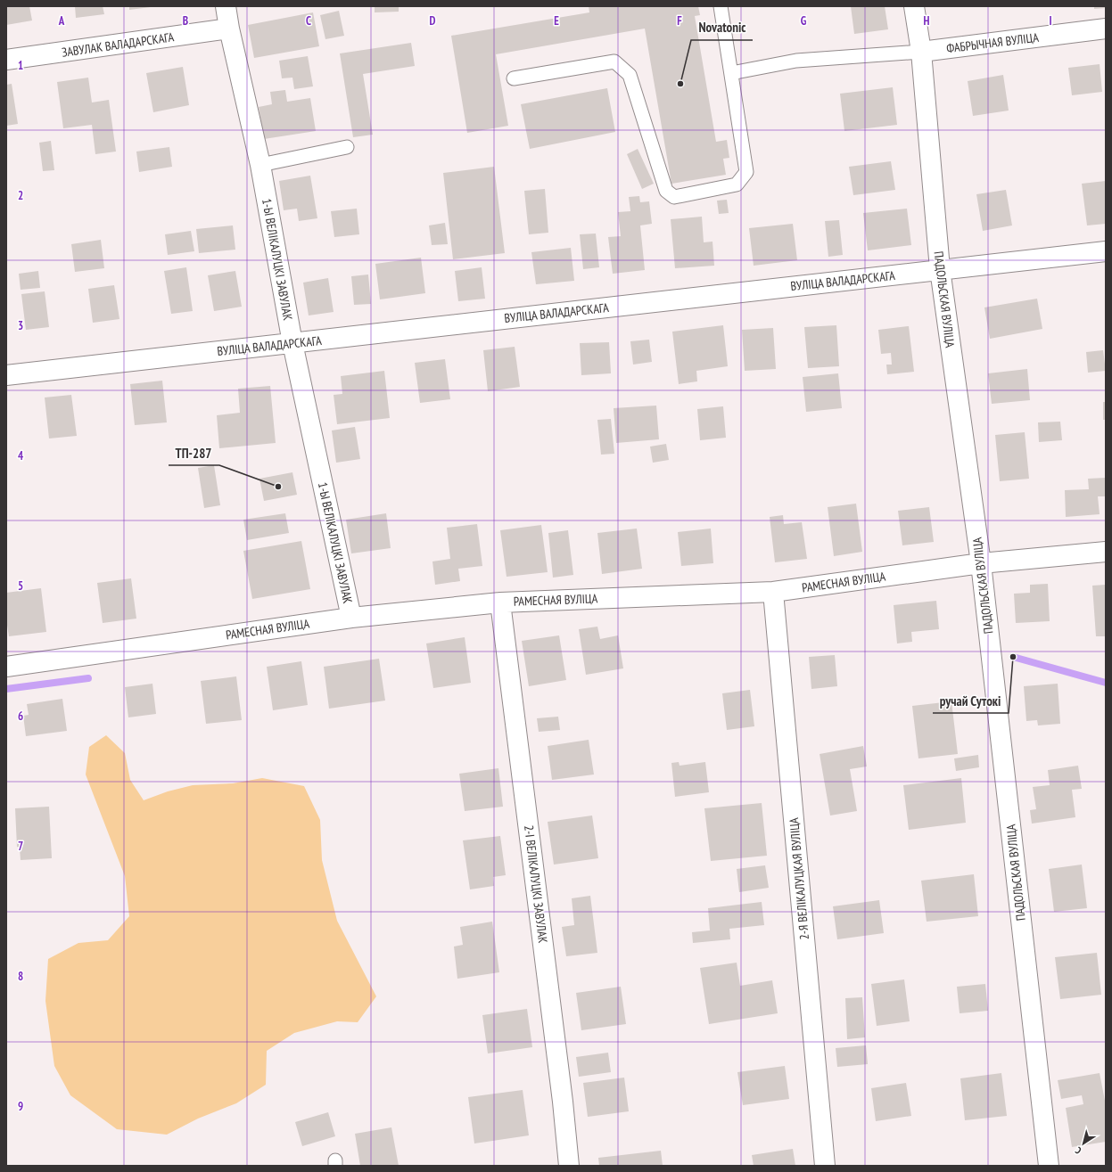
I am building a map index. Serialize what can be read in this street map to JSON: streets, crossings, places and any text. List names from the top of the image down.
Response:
{
  "streets": {
    "street": [
      "ФАБРЫЧНАЯ ВУЛІЦА",
      "ЗАВУЛАК ВАЛАДАРСКАГА",
      "1-Ы ВЕЛІКАЛУЦКІ ЗАВУЛАК",
      "ВУЛІЦА ВАЛАДАРСКАГА",
      "ПАДОЛЬСКАЯ ВУЛІЦА",
      "РАМЕСНАЯ ВУЛІЦА",
      "2-Я ВЕЛІКАЛУЦКАЯ ВУЛІЦА",
      "2-І ВЕЛІКАЛУЦКІ ЗАВУЛАК"
    ]
  },
  "crossings": [
    ["ФАБРЫЧНАЯ ВУЛІЦА", "ПАДОЛЬСКАЯ ВУЛІЦА"],
    ["ЗАВУЛАК ВАЛАДАРСКАГА", "1-Ы ВЕЛІКАЛУЦКІ ЗАВУЛАК"],
    ["1-Ы ВЕЛІКАЛУЦКІ ЗАВУЛАК", "ВУЛІЦА ВАЛАДАРСКАГА"],
    ["1-Ы ВЕЛІКАЛУЦКІ ЗАВУЛАК", "РАМЕСНАЯ ВУЛІЦА"],
    ["ВУЛІЦА ВАЛАДАРСКАГА", "ПАДОЛЬСКАЯ ВУЛІЦА"],
    ["ПАДОЛЬСКАЯ ВУЛІЦА", "РАМЕСНАЯ ВУЛІЦА"],
    ["РАМЕСНАЯ ВУЛІЦА", "2-Я ВЕЛІКАЛУЦКАЯ ВУЛІЦА"],
    ["РАМЕСНАЯ ВУЛІЦА", "2-І ВЕЛІКАЛУЦКІ ЗАВУЛАК"]
  ],
  "places": ["Novatonic", "ТП-287", "ручай Сутокі"],
  "north": "bottom left",
  "grid": {
    "columns": [
      "A",
      "B",
      "C",
      "D",
      "E",
      "F",
      "G",
      "H",
      "I"
    ],
    "rows": [
      "1",
      "2",
      "3",
      "4",
      "5",
      "6",
      "7",
      "8",
      "9"
    ]
  }
}
